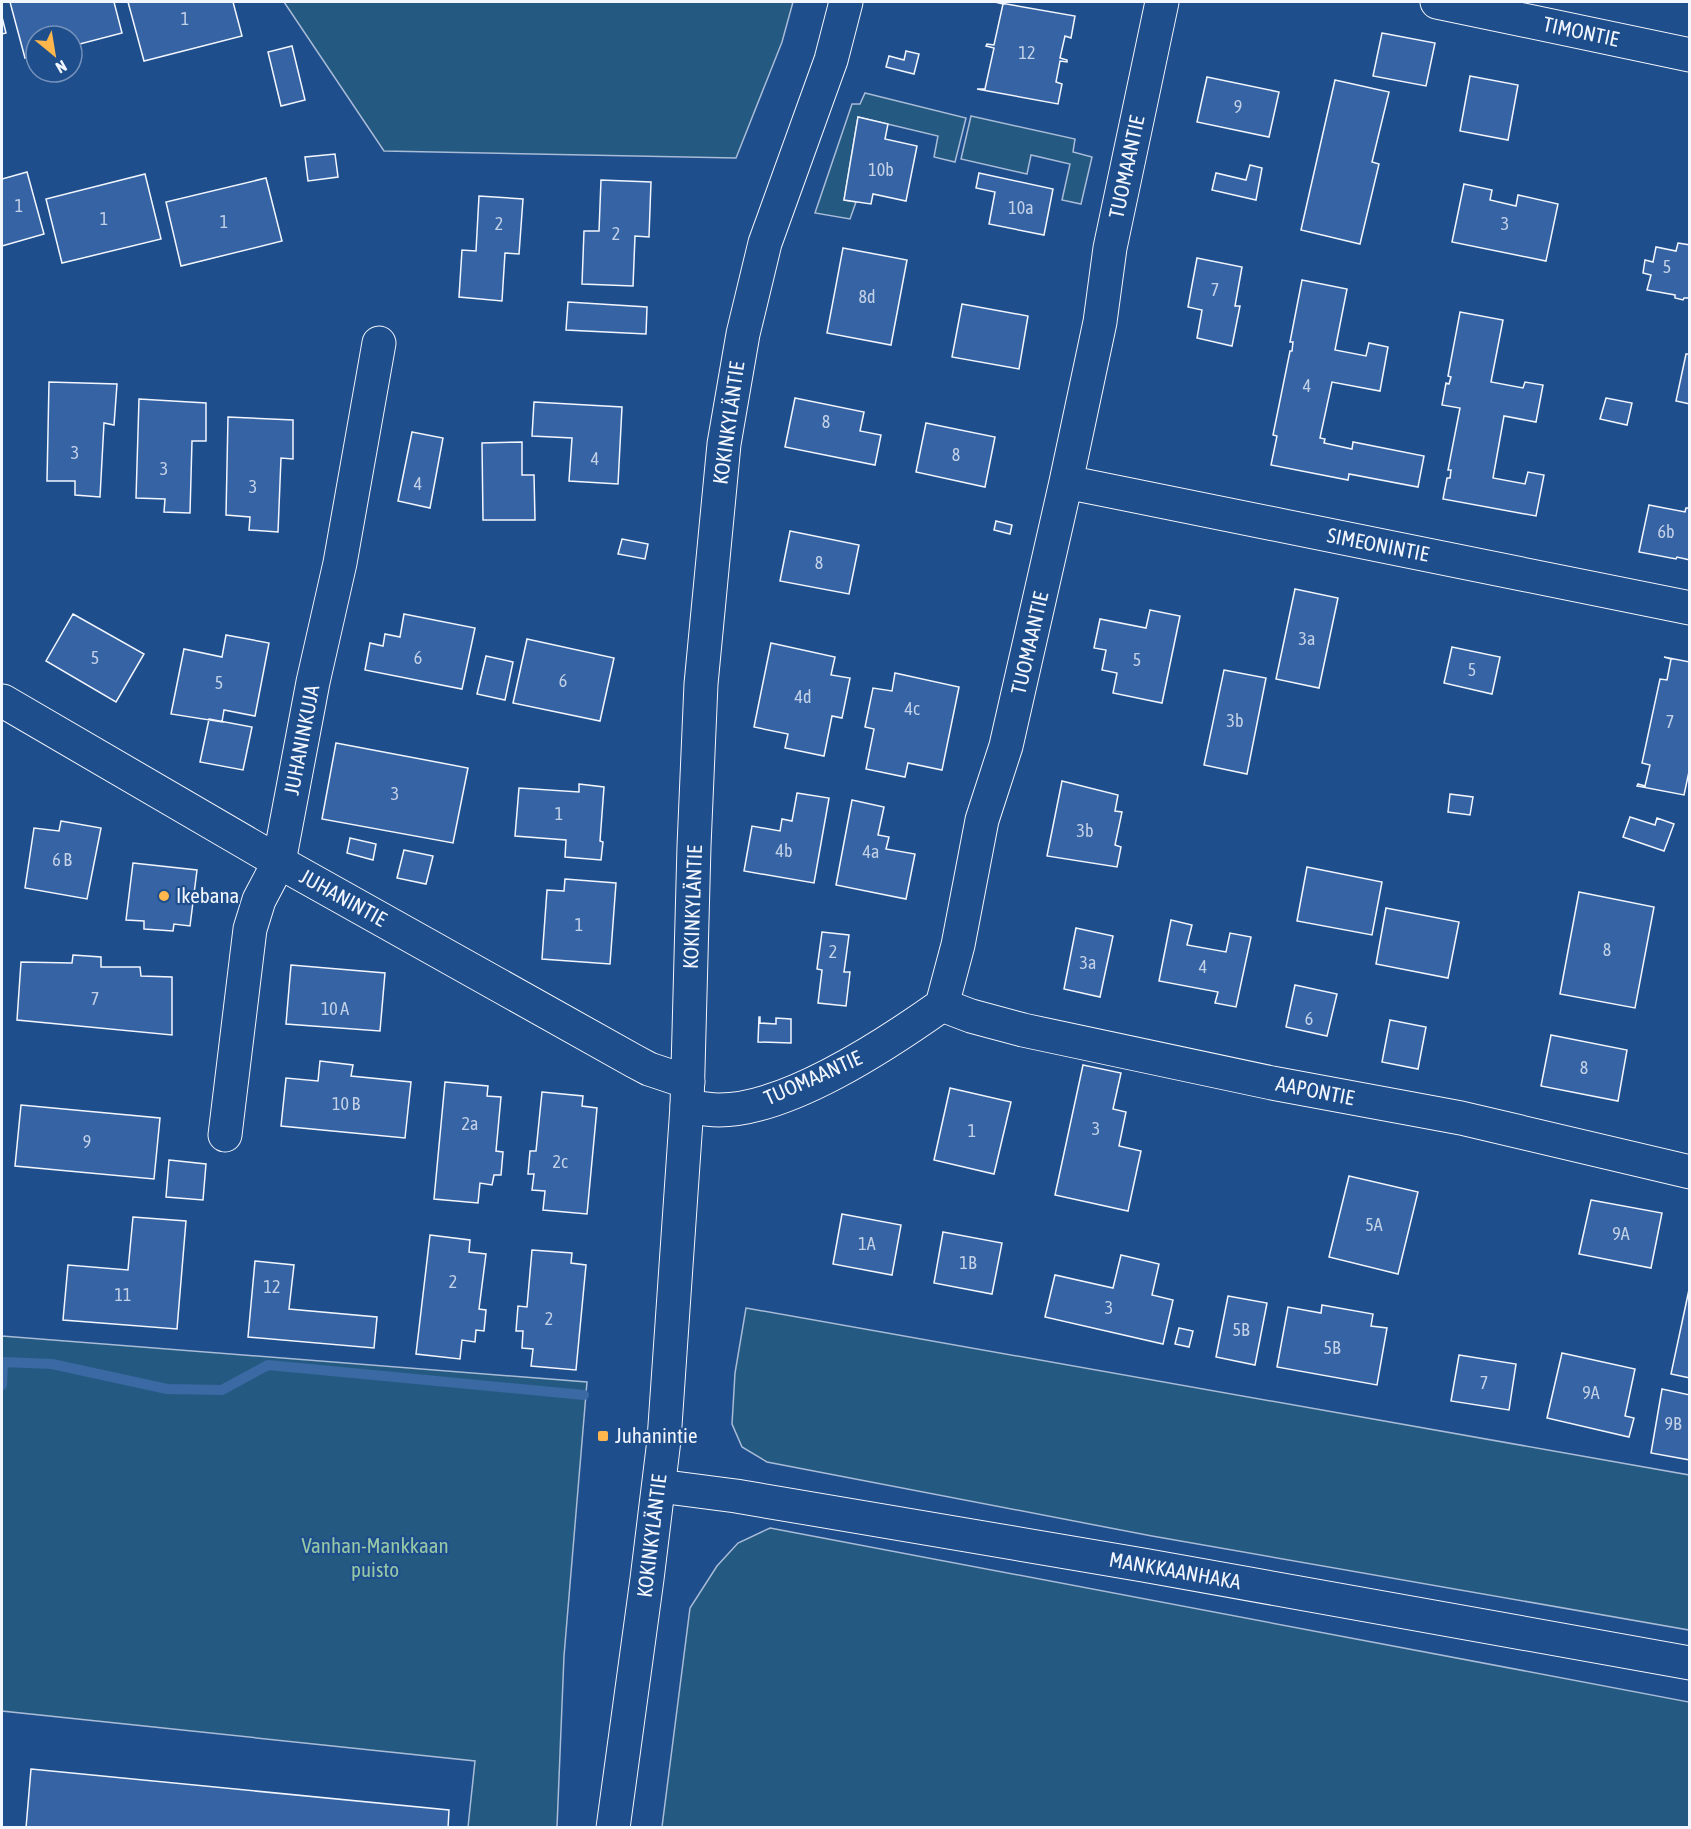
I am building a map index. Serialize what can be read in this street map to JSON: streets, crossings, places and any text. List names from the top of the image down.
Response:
{
  "streets": {
    "street": [
      "TIMONTIE",
      "TUOMAANTIE",
      "KOKINKYLÄNTIE",
      "SIMEONINTIE",
      "JUHANINKUJA",
      "JUHANINTIE",
      "AAPONTIE",
      "MANKKAANHAKA"
    ]
  },
  "crossings": [
    ["TUOMAANTIE", "KOKINKYLÄNTIE"],
    ["TUOMAANTIE", "SIMEONINTIE"],
    ["TUOMAANTIE", "JUHANINTIE"],
    ["TUOMAANTIE", "AAPONTIE"],
    ["KOKINKYLÄNTIE", "JUHANINTIE"],
    ["KOKINKYLÄNTIE", "MANKKAANHAKA"],
    ["JUHANINKUJA", "JUHANINTIE"]
  ],
  "parks": ["Vanhan-Mankkaan puisto"],
  "places": {
    "other": ["Ikebana"],
    "transit": ["Juhanintie"]
  },
  "house_numbers": [
    "1",
    "12",
    "9",
    "10b",
    "1",
    "10a",
    "1",
    "1",
    "2",
    "3",
    "2",
    "5",
    "7",
    "8d",
    "4",
    "8",
    "3",
    "8",
    "4",
    "3",
    "4",
    "3",
    "6b",
    "8",
    "3a",
    "5",
    "6",
    "5",
    "5",
    "6",
    "5",
    "4d",
    "4c",
    "3b",
    "7",
    "3",
    "1",
    "3b",
    "4b",
    "4a",
    "6 B",
    "1",
    "8",
    "2",
    "3a",
    "4",
    "7",
    "10 A",
    "6",
    "8",
    "10 B",
    "2a",
    "3",
    "1",
    "9",
    "2c",
    "5A",
    "9A",
    "1A",
    "1B",
    "2",
    "12",
    "11",
    "3",
    "2",
    "5B",
    "5B",
    "7",
    "9A",
    "9B"
  ],
  "north": "bottom right"
}
